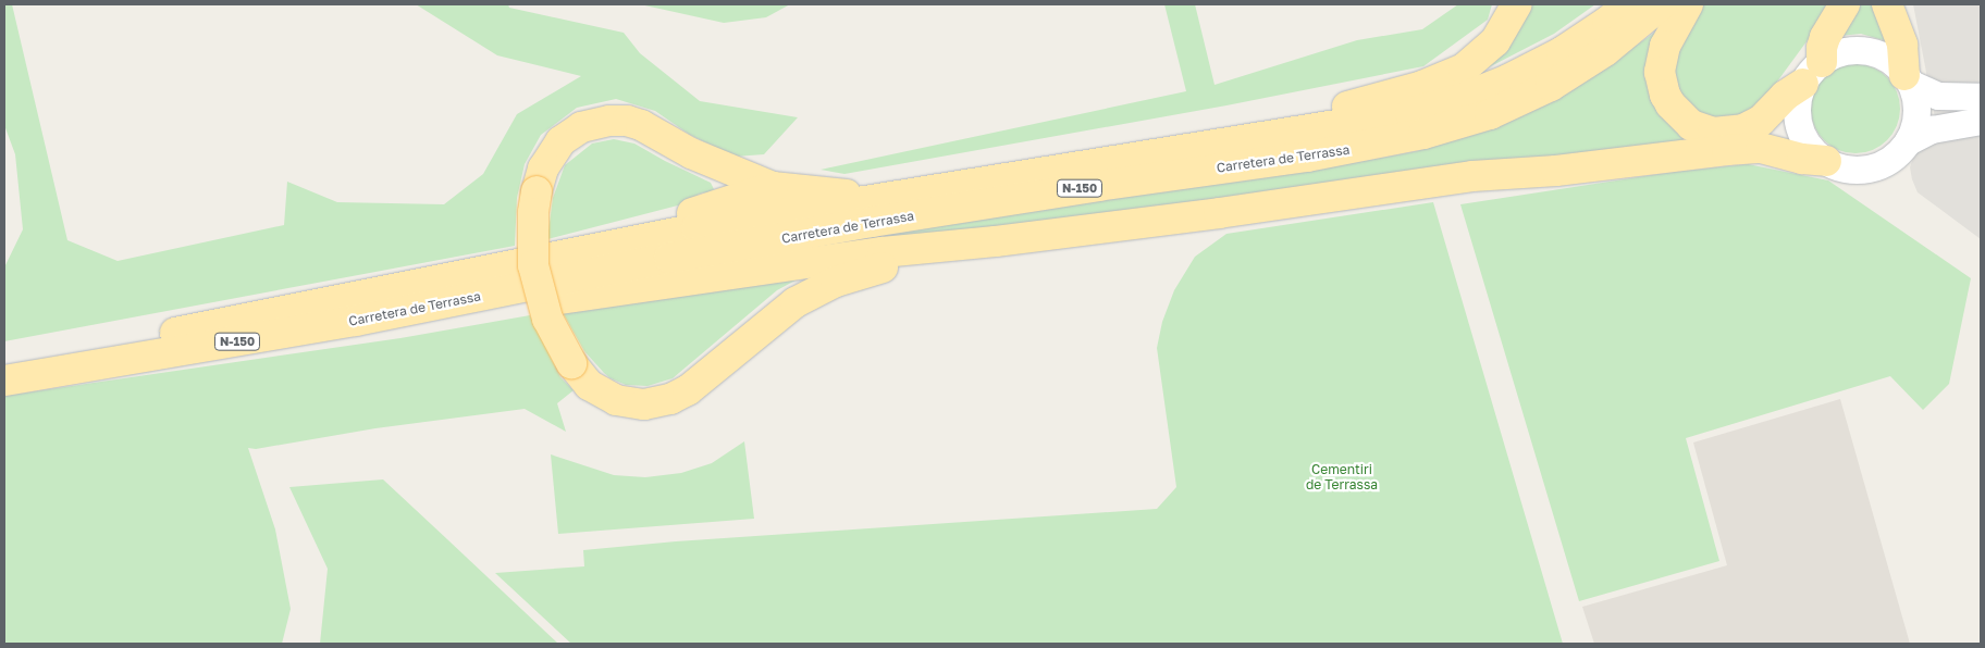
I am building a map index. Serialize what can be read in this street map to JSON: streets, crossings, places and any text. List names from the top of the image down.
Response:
{
  "streets": {
    "main road": ["Carretera de Terrassa", "N-150"]
  },
  "parks": ["Cementiri de Terrassa"]
}
